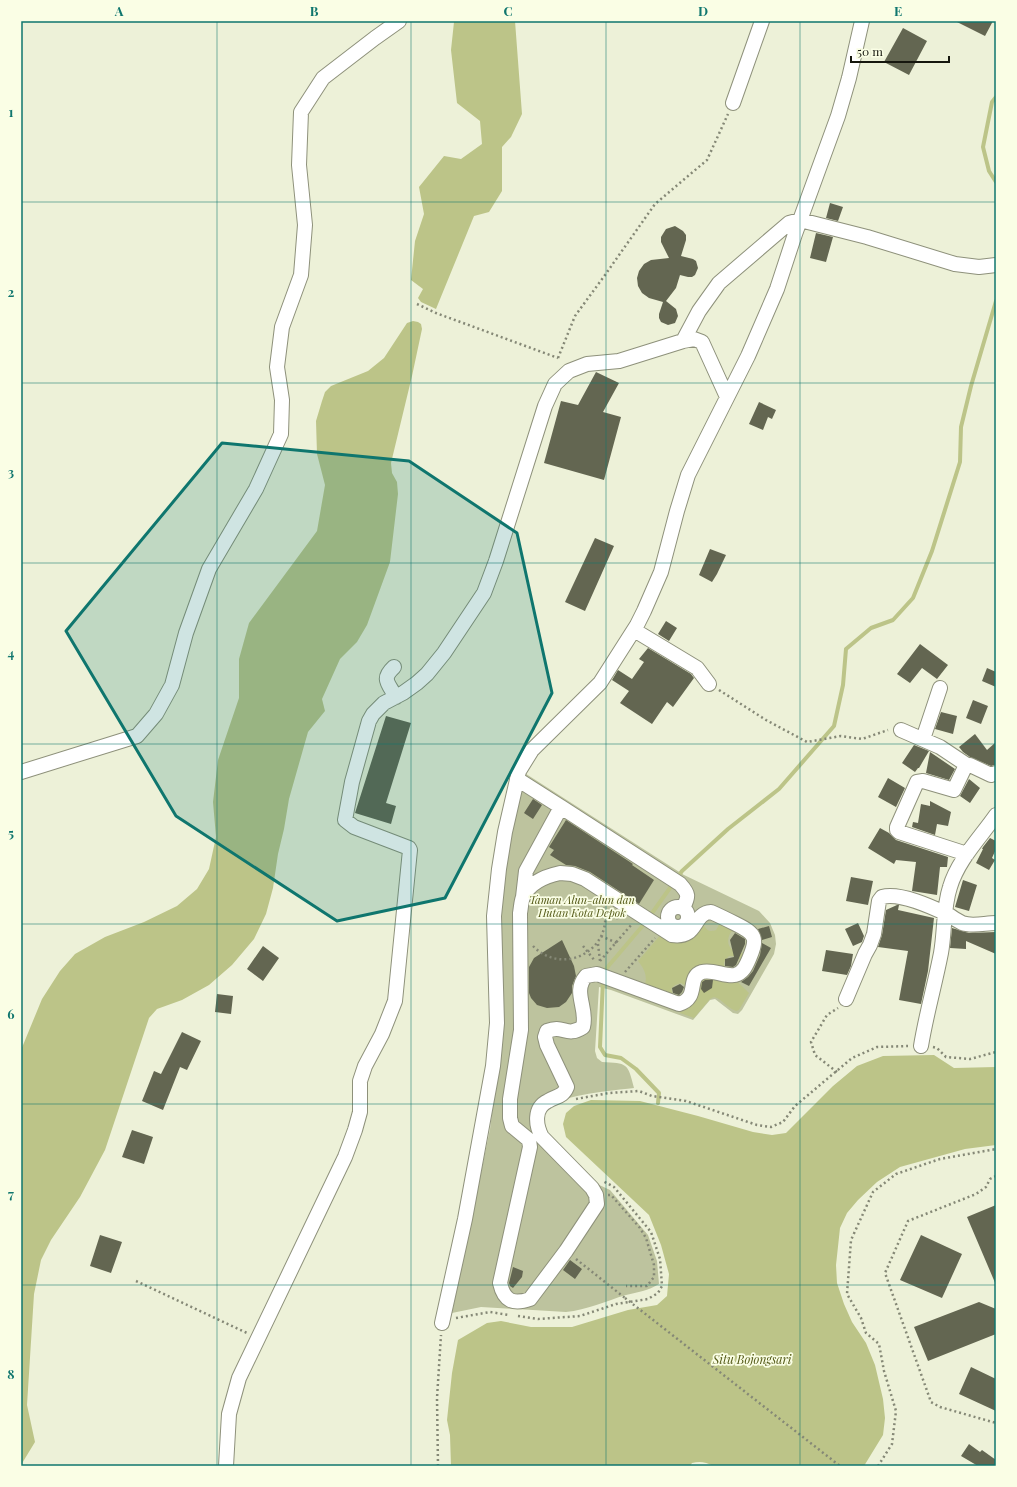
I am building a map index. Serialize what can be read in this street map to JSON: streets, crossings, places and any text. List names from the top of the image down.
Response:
{
  "water": ["Situ Bojongsari"],
  "parks": ["Taman Alun-alun dan Hutan Kota Depok"],
  "scale_bar": "50 m",
  "grid": {
    "columns": [
      "A",
      "B",
      "C",
      "D",
      "E"
    ],
    "rows": [
      "1",
      "2",
      "3",
      "4",
      "5",
      "6",
      "7",
      "8"
    ]
  }
}
